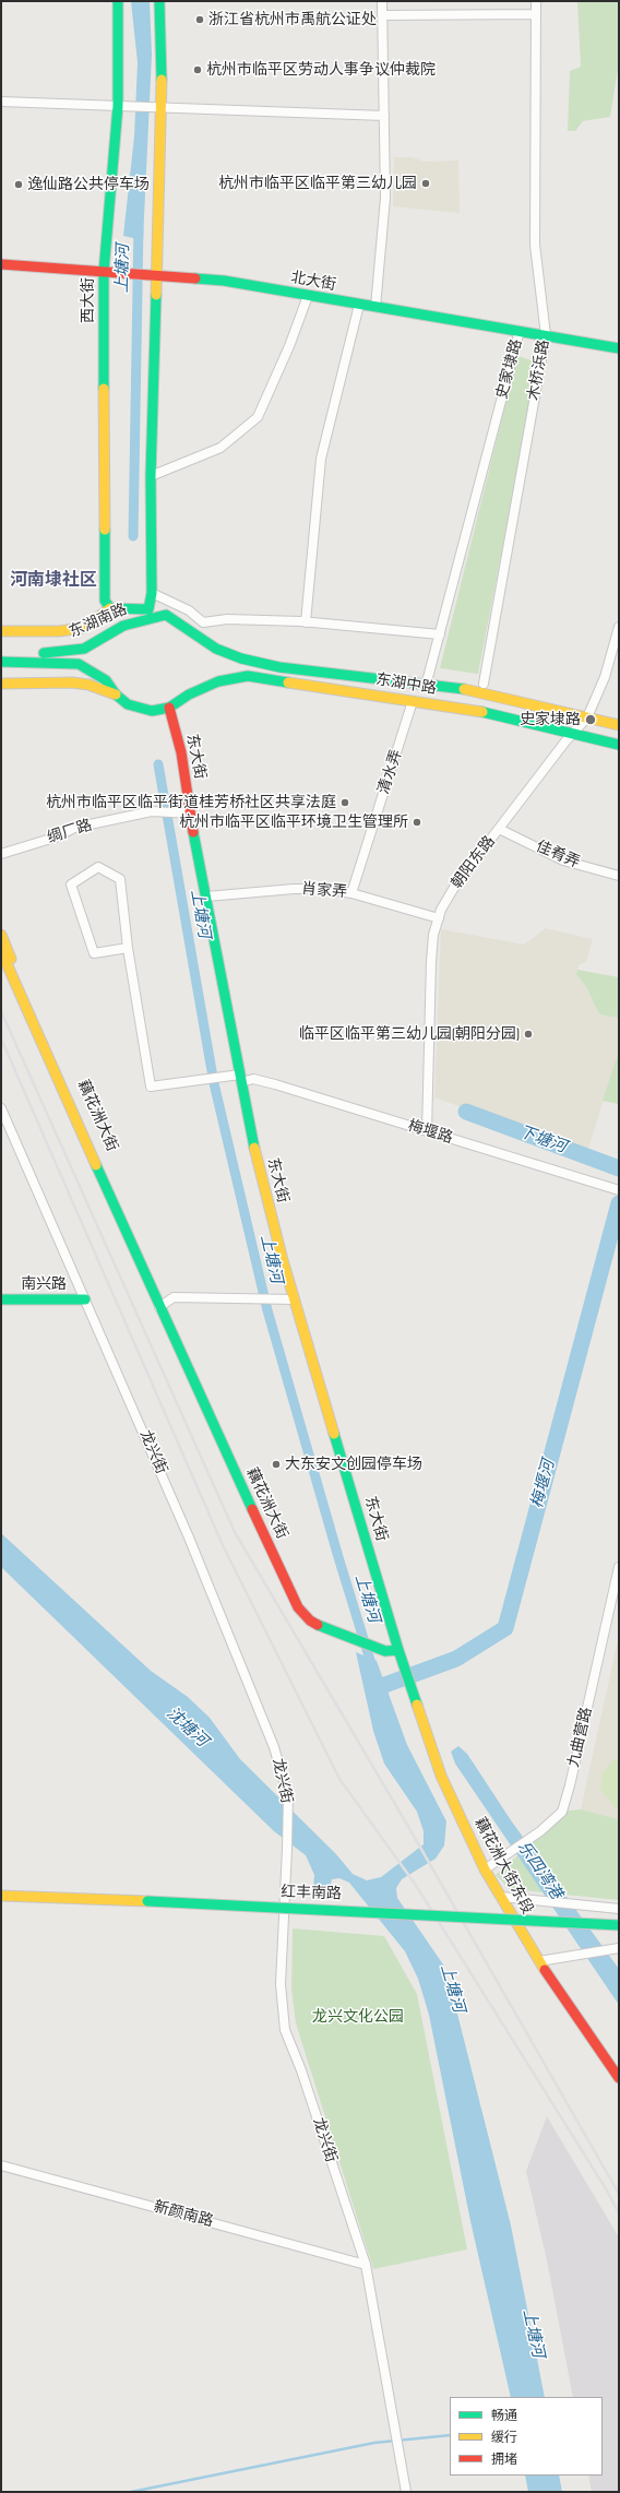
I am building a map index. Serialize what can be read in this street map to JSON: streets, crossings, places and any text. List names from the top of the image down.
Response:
{
  "streets": {
    "street": [
      "北大街",
      "西大街",
      "史家埭路",
      "木桥浜路",
      "东湖南路",
      "东湖中路",
      "东大街",
      "清水弄",
      "绸厂路",
      "佳肴弄",
      "朝阳东路",
      "肖家弄",
      "藕花洲大街",
      "梅堰路",
      "南兴路",
      "龙兴街",
      "九曲营路",
      "藕花洲大街东段",
      "红丰南路",
      "新颜南路"
    ]
  },
  "crossings": [
    ["北大街", "西大街"],
    ["北大街", "史家埭路"],
    ["北大街", "木桥浜路"],
    ["史家埭路", "东湖中路"],
    ["东湖南路", "东湖中路"],
    ["东湖中路", "东大街"],
    ["东湖中路", "清水弄"],
    ["东湖中路", "朝阳东路"],
    ["东大街", "绸厂路"],
    ["东大街", "肖家弄"],
    ["东大街", "藕花洲大街"],
    ["东大街", "梅堰路"],
    ["东大街", "藕花洲大街东段"],
    ["清水弄", "肖家弄"],
    ["佳肴弄", "朝阳东路"],
    ["朝阳东路", "肖家弄"],
    ["朝阳东路", "梅堰路"],
    ["藕花洲大街", "藕花洲大街东段"],
    ["南兴路", "龙兴街"],
    ["龙兴街", "新颜南路"],
    ["九曲营路", "藕花洲大街东段"]
  ],
  "districts": ["河南埭社区"],
  "water": [
    "上塘河",
    "下塘河",
    "梅堰河",
    "沈塘河",
    "乐四湾港"
  ],
  "parks": ["龙兴文化公园"],
  "places": [
    "浙江省杭州市禹航公证处",
    "杭州市临平区劳动人事争议仲裁院",
    "杭州市临平区临平第三幼儿园",
    "逸仙路公共停车场",
    "史家埭路",
    "杭州市临平区临平街道桂芳桥社区共享法庭",
    "杭州市临平区临平环境卫生管理所",
    "临平区临平第三幼儿园(朝阳分园)",
    "大东安文创园停车场"
  ],
  "legend": ["畅通", "缓行", "拥堵"]
}
